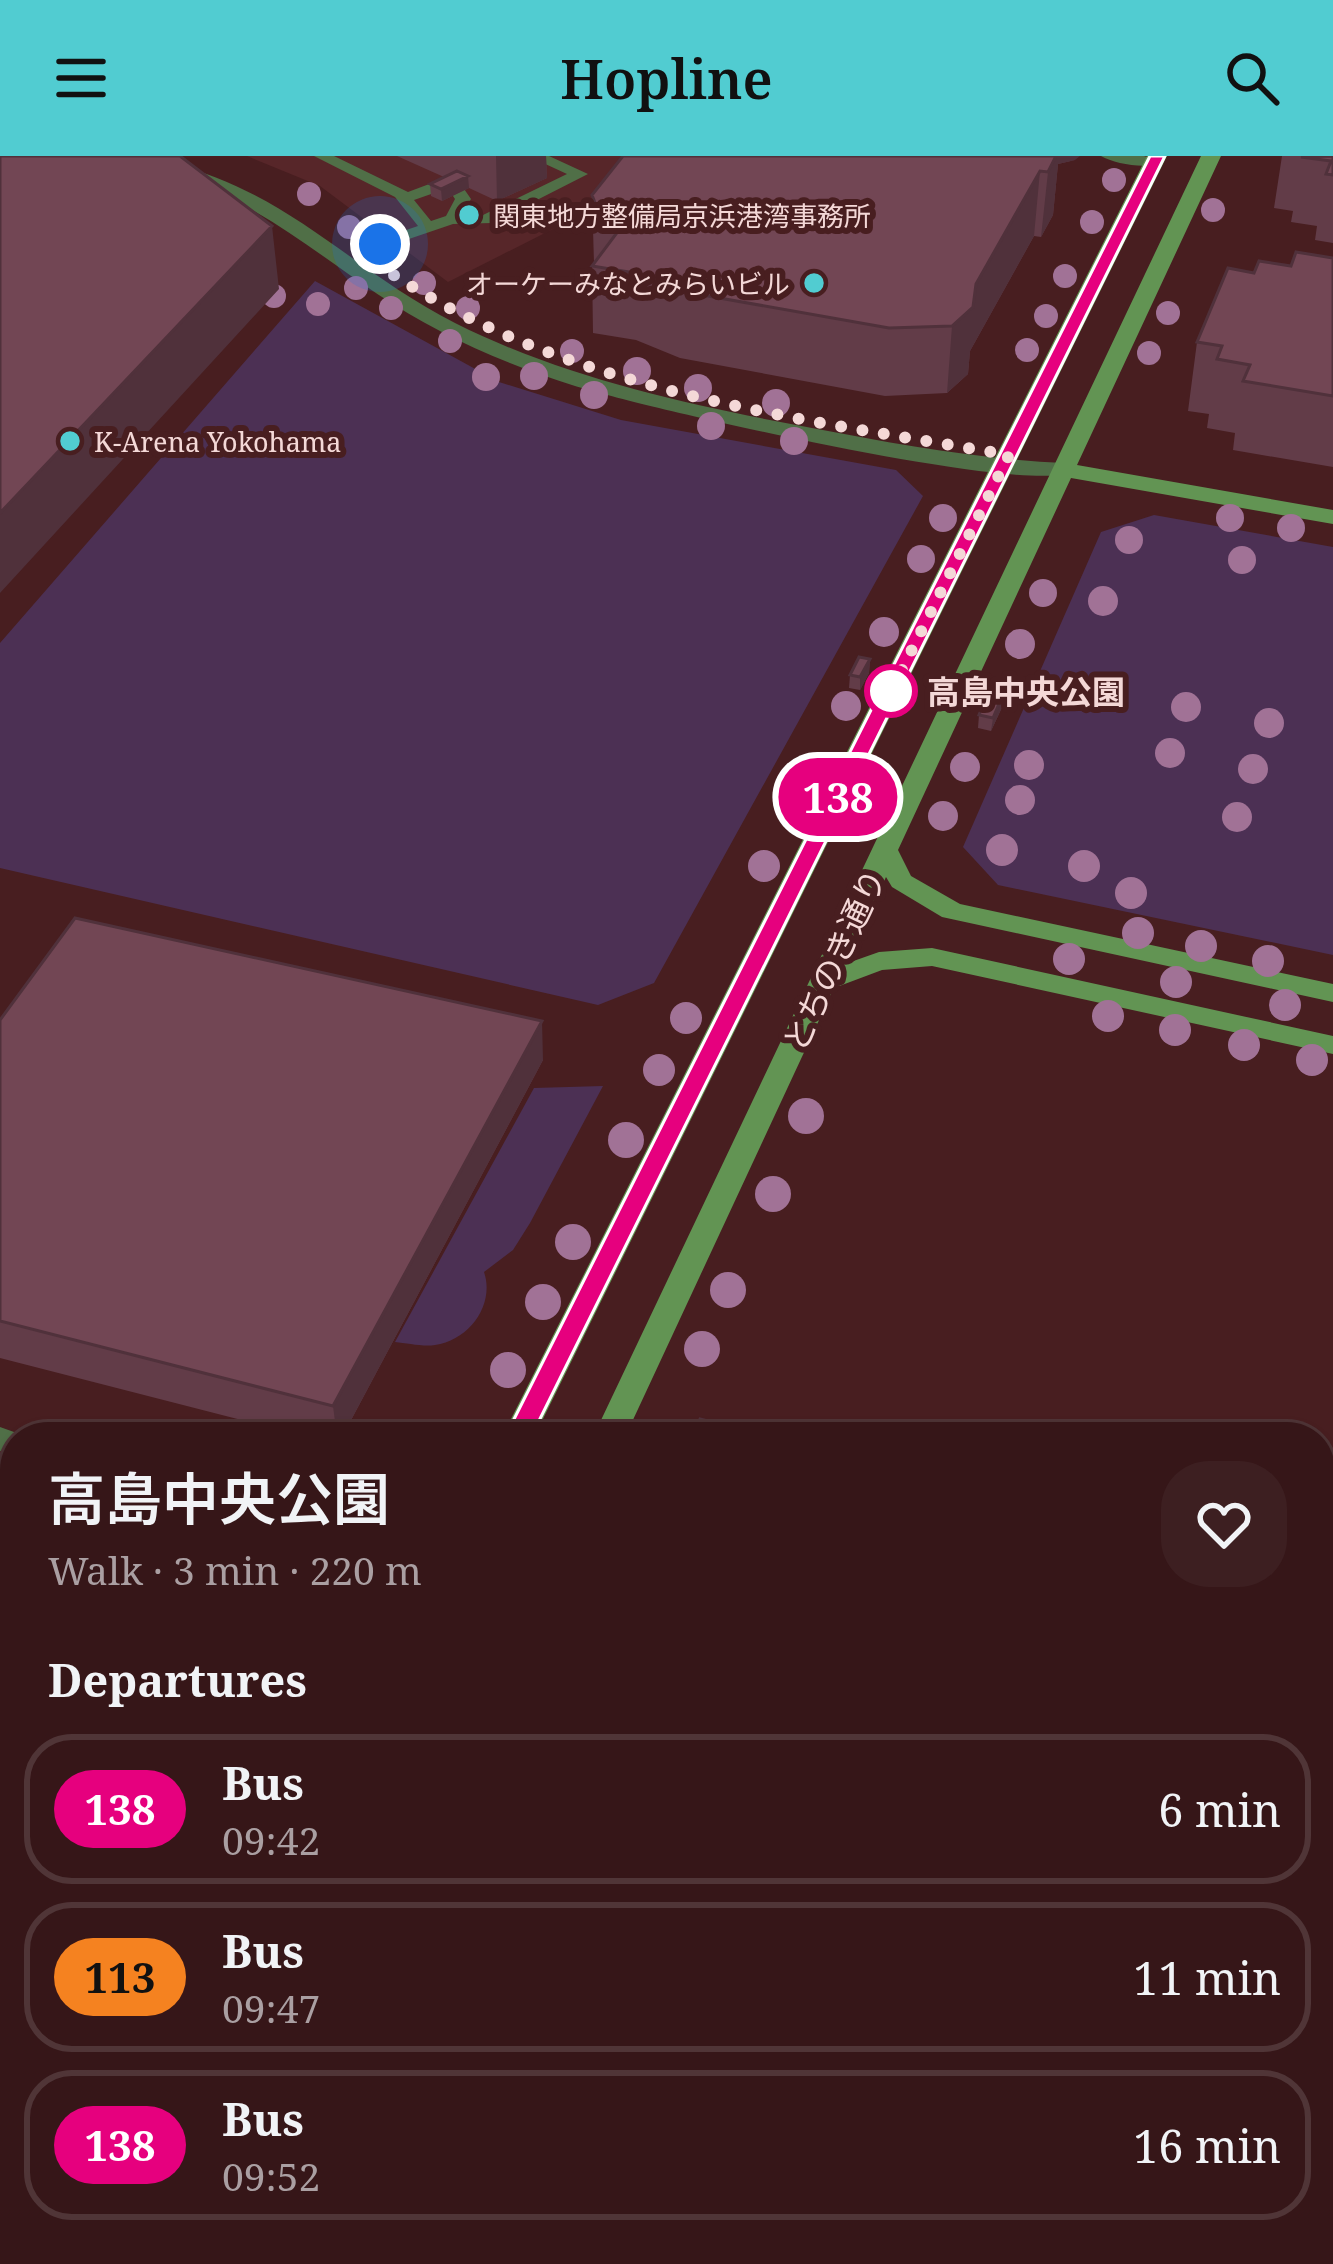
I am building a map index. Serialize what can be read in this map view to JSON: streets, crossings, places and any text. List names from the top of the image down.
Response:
{
  "streets": {
    "street": ["とちのき通り"]
  },
  "places": [
    "関東地方整備局京浜港湾事務所",
    "オーケーみなとみらいビル",
    "K-Arena Yokohama",
    "高島中央公園"
  ],
  "lines": ["bus line 138"],
  "page": {
    "header": "Hopline",
    "on_map": "138",
    "heading": [
      ["高島中央公園", "Walk · 3 min · 220 m"],
      "Departures"
    ],
    "list": [
      {
        "mark": "138",
        "name": "Bus",
        "note": "09:42",
        "value": "6 min"
      },
      {
        "mark": "113",
        "name": "Bus",
        "note": "09:47",
        "value": "11 min"
      },
      {
        "mark": "138",
        "name": "Bus",
        "note": "09:52",
        "value": "16 min"
      }
    ]
  }
}
